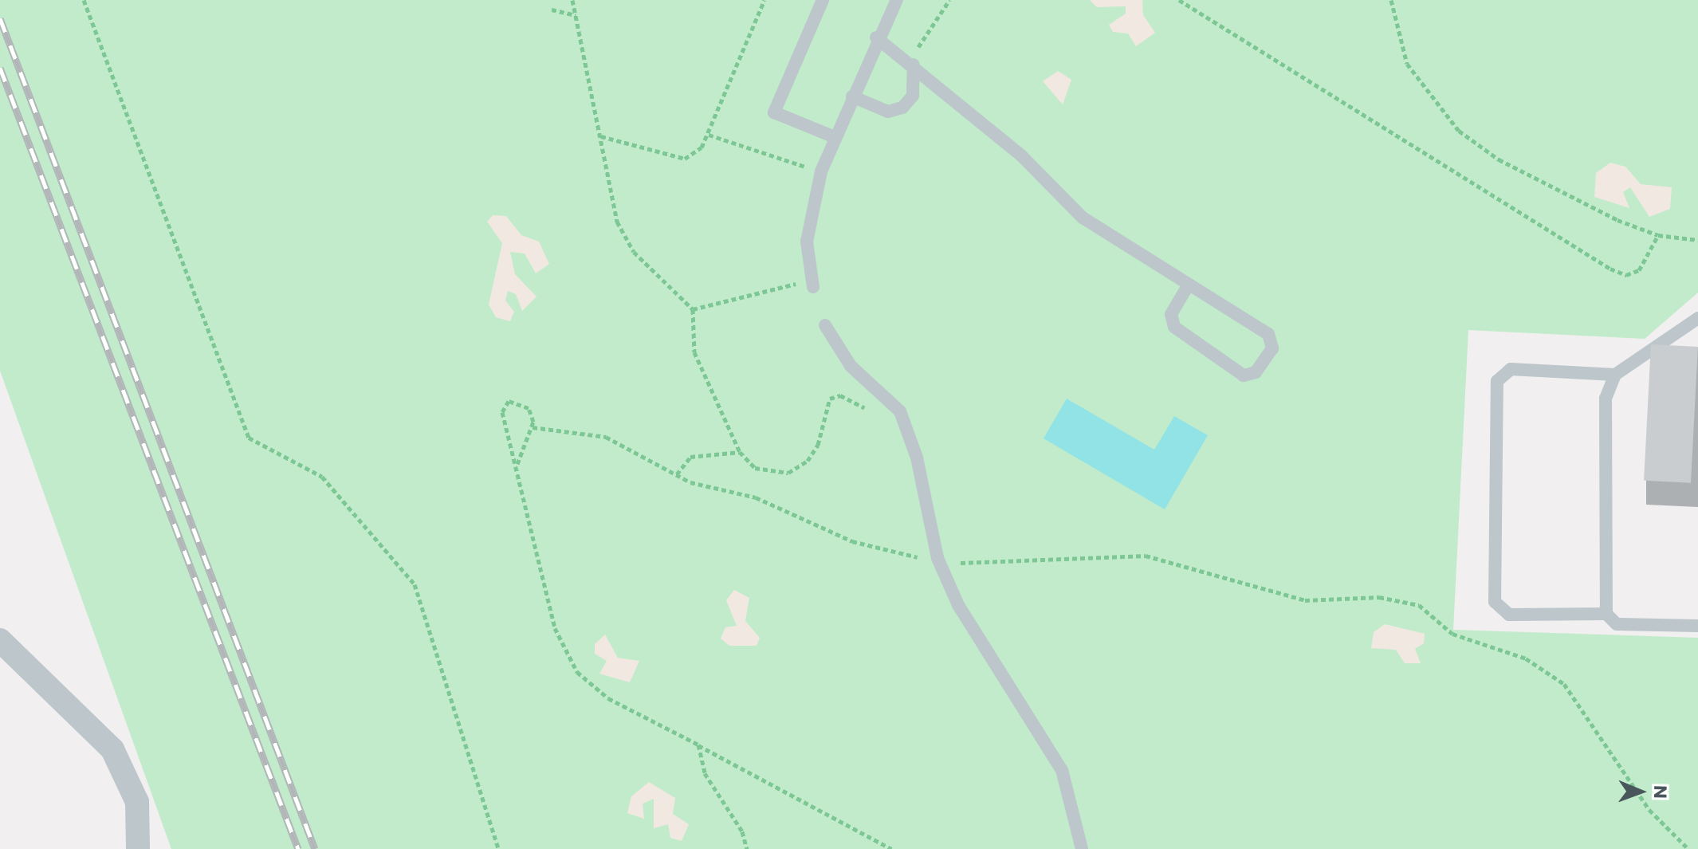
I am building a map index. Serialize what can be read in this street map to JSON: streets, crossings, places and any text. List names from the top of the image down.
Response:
{
  "north": "right"
}
